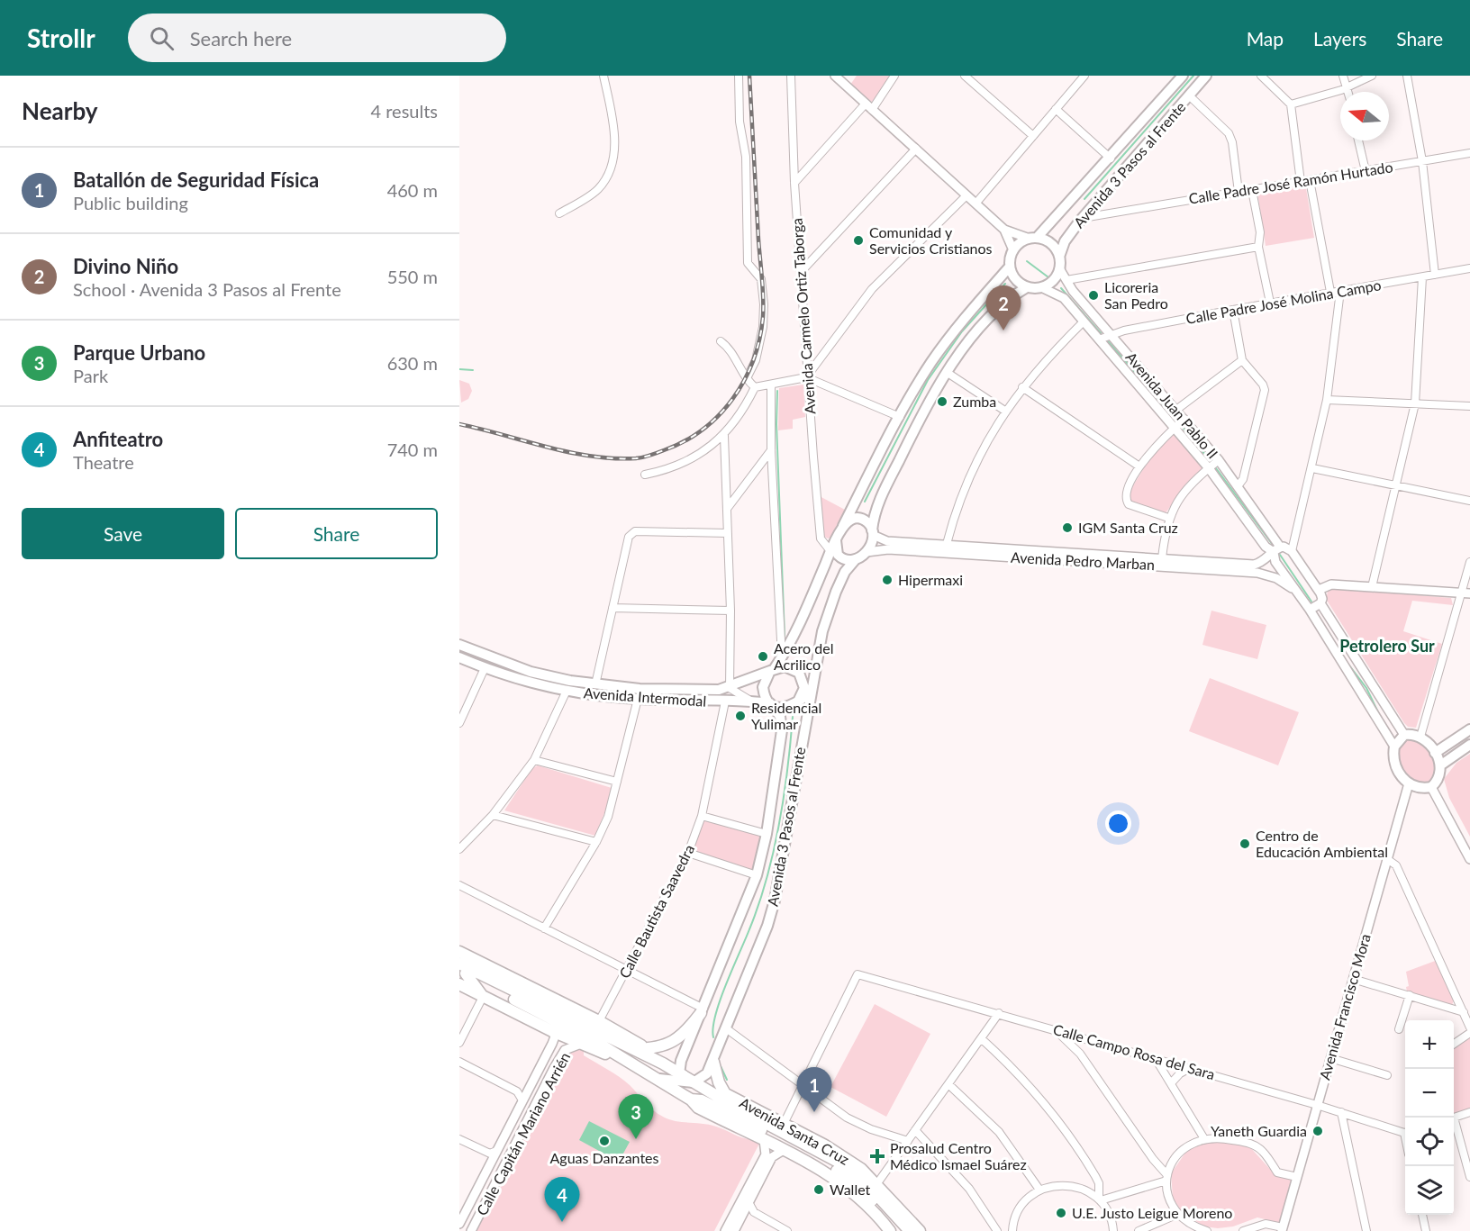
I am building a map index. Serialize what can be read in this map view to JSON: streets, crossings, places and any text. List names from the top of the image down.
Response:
{
  "streets": {
    "main road": ["Avenida 3 Pasos al Frente", "Avenida Intermodal", "Avenida Santa Cruz"],
    "street": [
      "Calle Padre José Ramón Hurtado",
      "Calle Padre José Molina Campo",
      "Avenida Carmelo Ortiz Taborga",
      "Avenida Juan Pablo II",
      "Avenida Pedro Marban",
      "Calle Bautista Saavedra",
      "Avenida Francisco Mora",
      "Calle Campo Rosa del Sara",
      "Calle Capitán Mariano Arrién"
    ]
  },
  "crossings": [
    ["Avenida 3 Pasos al Frente", "Calle Padre José Ramón Hurtado"],
    ["Avenida 3 Pasos al Frente", "Avenida Juan Pablo II"],
    ["Avenida 3 Pasos al Frente", "Avenida Pedro Marban"],
    ["Avenida 3 Pasos al Frente", "Avenida Intermodal"],
    ["Avenida 3 Pasos al Frente", "Avenida Santa Cruz"],
    ["Calle Padre José Molina Campo", "Avenida Juan Pablo II"],
    ["Avenida Juan Pablo II", "Avenida Pedro Marban"],
    ["Avenida Intermodal", "Calle Bautista Saavedra"],
    ["Calle Bautista Saavedra", "Avenida Santa Cruz"],
    ["Avenida Francisco Mora", "Calle Campo Rosa del Sara"],
    ["Avenida Santa Cruz", "Calle Capitán Mariano Arrién"]
  ],
  "districts": ["Petrolero Sur"],
  "places": {
    "other": [
      "Comunidad y Servicios Cristianos",
      "Licoreria San Pedro",
      "Zumba",
      "IGM Santa Cruz",
      "Hipermaxi",
      "Acero del Acrilico",
      "Residencial Yulimar",
      "Centro de Educación Ambiental",
      "Yaneth Guardia",
      "Aguas Danzantes",
      "Wallet",
      "U.E. Justo Leigue Moreno"
    ],
    "health": ["Prosalud Centro Médico Ismael Suárez"]
  },
  "north": "left",
  "page": {
    "header": "Strollr",
    "search": "Search here",
    "nav": ["Map", "Layers", "Share"],
    "heading": ["Nearby", "4 results"],
    "list": [
      {
        "mark": "1",
        "name": "Batallón de Seguridad Física",
        "note": "Public building",
        "value": "460 m"
      },
      {
        "mark": "2",
        "name": "Divino Niño",
        "note": "School · Avenida 3 Pasos al Frente",
        "value": "550 m"
      },
      {
        "mark": "3",
        "name": "Parque Urbano",
        "note": "Park",
        "value": "630 m"
      },
      {
        "mark": "4",
        "name": "Anfiteatro",
        "note": "Theatre",
        "value": "740 m"
      }
    ],
    "pins": [
      "2",
      "1",
      "3",
      "4"
    ],
    "buttons": ["Save", "Share"],
    "map_buttons": ["+", "−"]
  }
}
